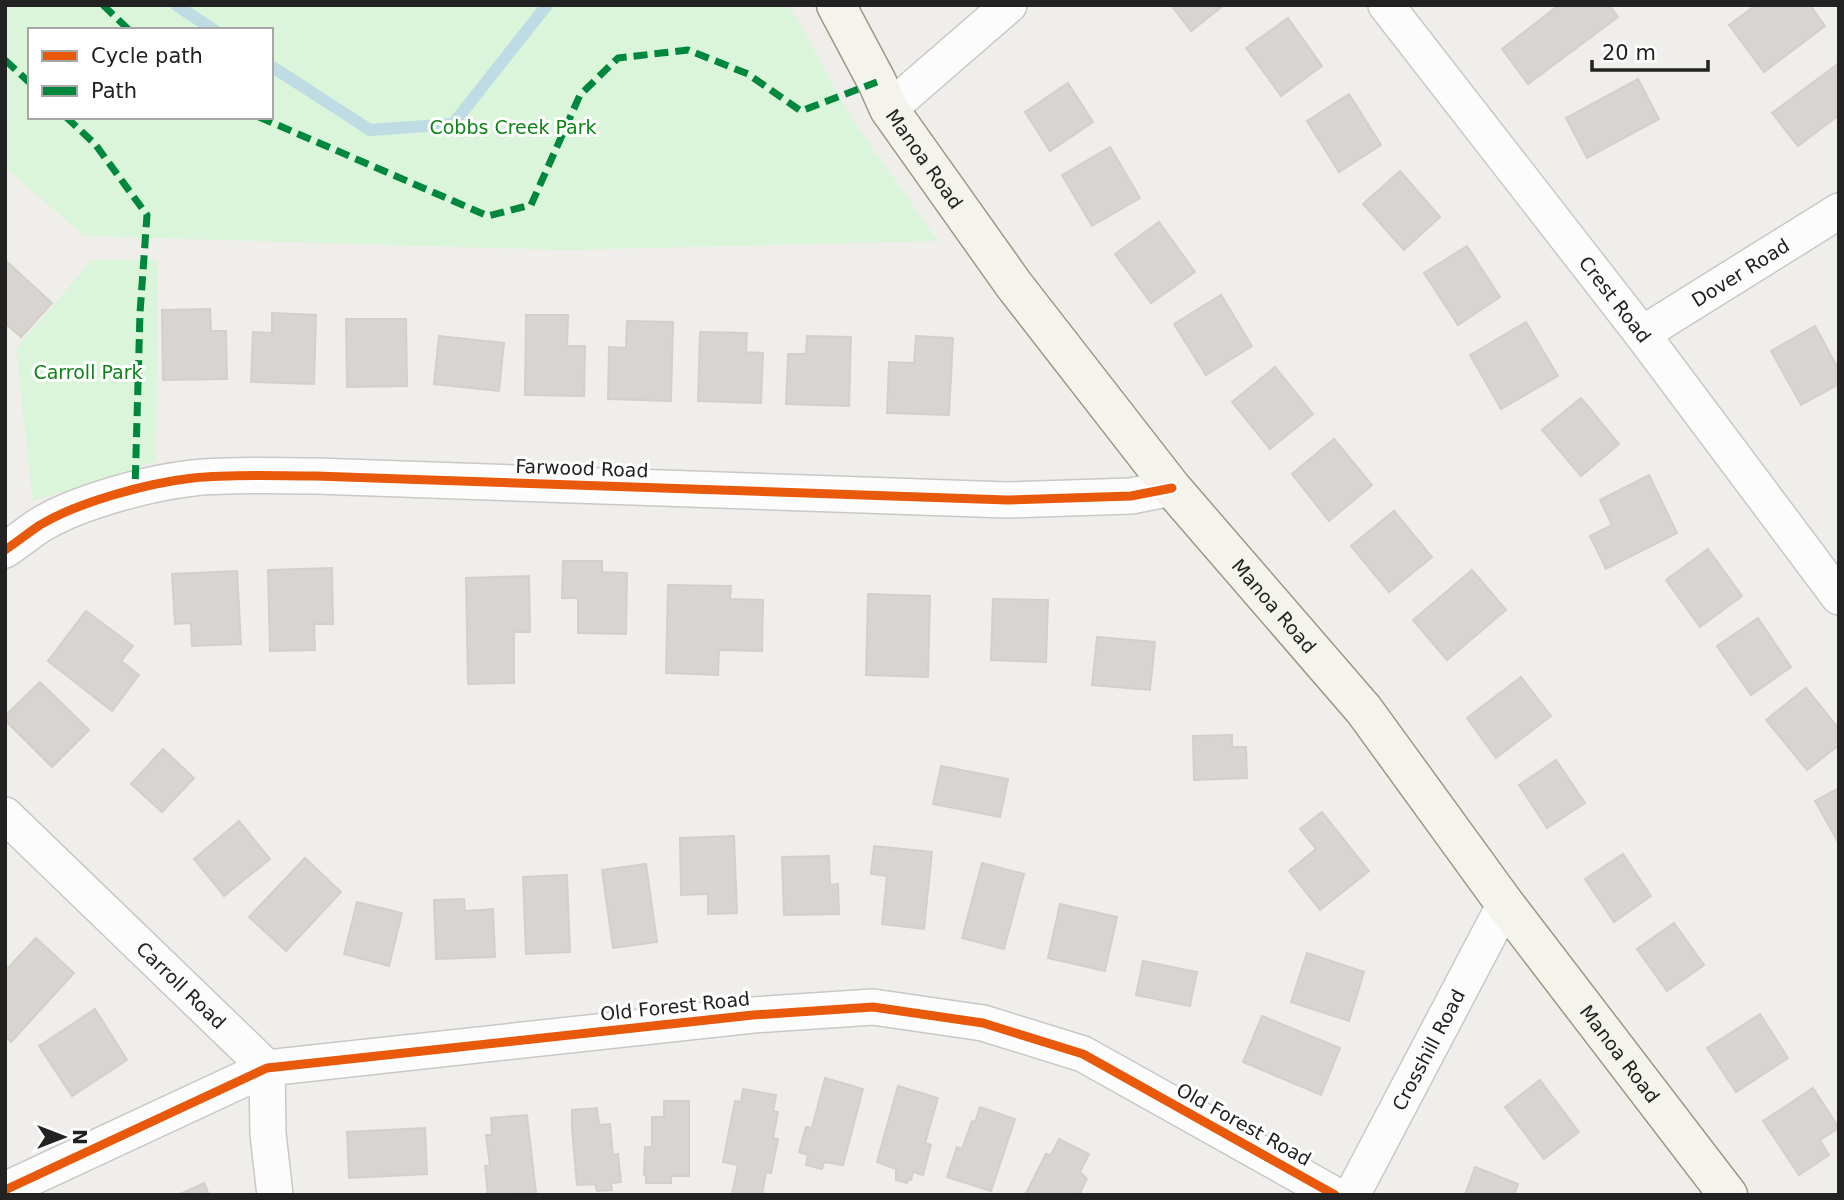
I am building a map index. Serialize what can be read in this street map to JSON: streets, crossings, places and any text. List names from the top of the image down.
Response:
{
  "streets": {
    "main road": ["Manoa Road"],
    "street": [
      "Dover Road",
      "Crest Road",
      "Farwood Road",
      "Carroll Road",
      "Old Forest Road",
      "Crosshill Road"
    ]
  },
  "crossings": [
    ["Manoa Road", "Farwood Road"],
    ["Manoa Road", "Crosshill Road"],
    ["Dover Road", "Crest Road"],
    ["Carroll Road", "Old Forest Road"]
  ],
  "parks": ["Cobbs Creek Park", "Carroll Park"],
  "legend": ["Cycle path", "Path"],
  "scale_bar": "20 m",
  "north": "right"
}
